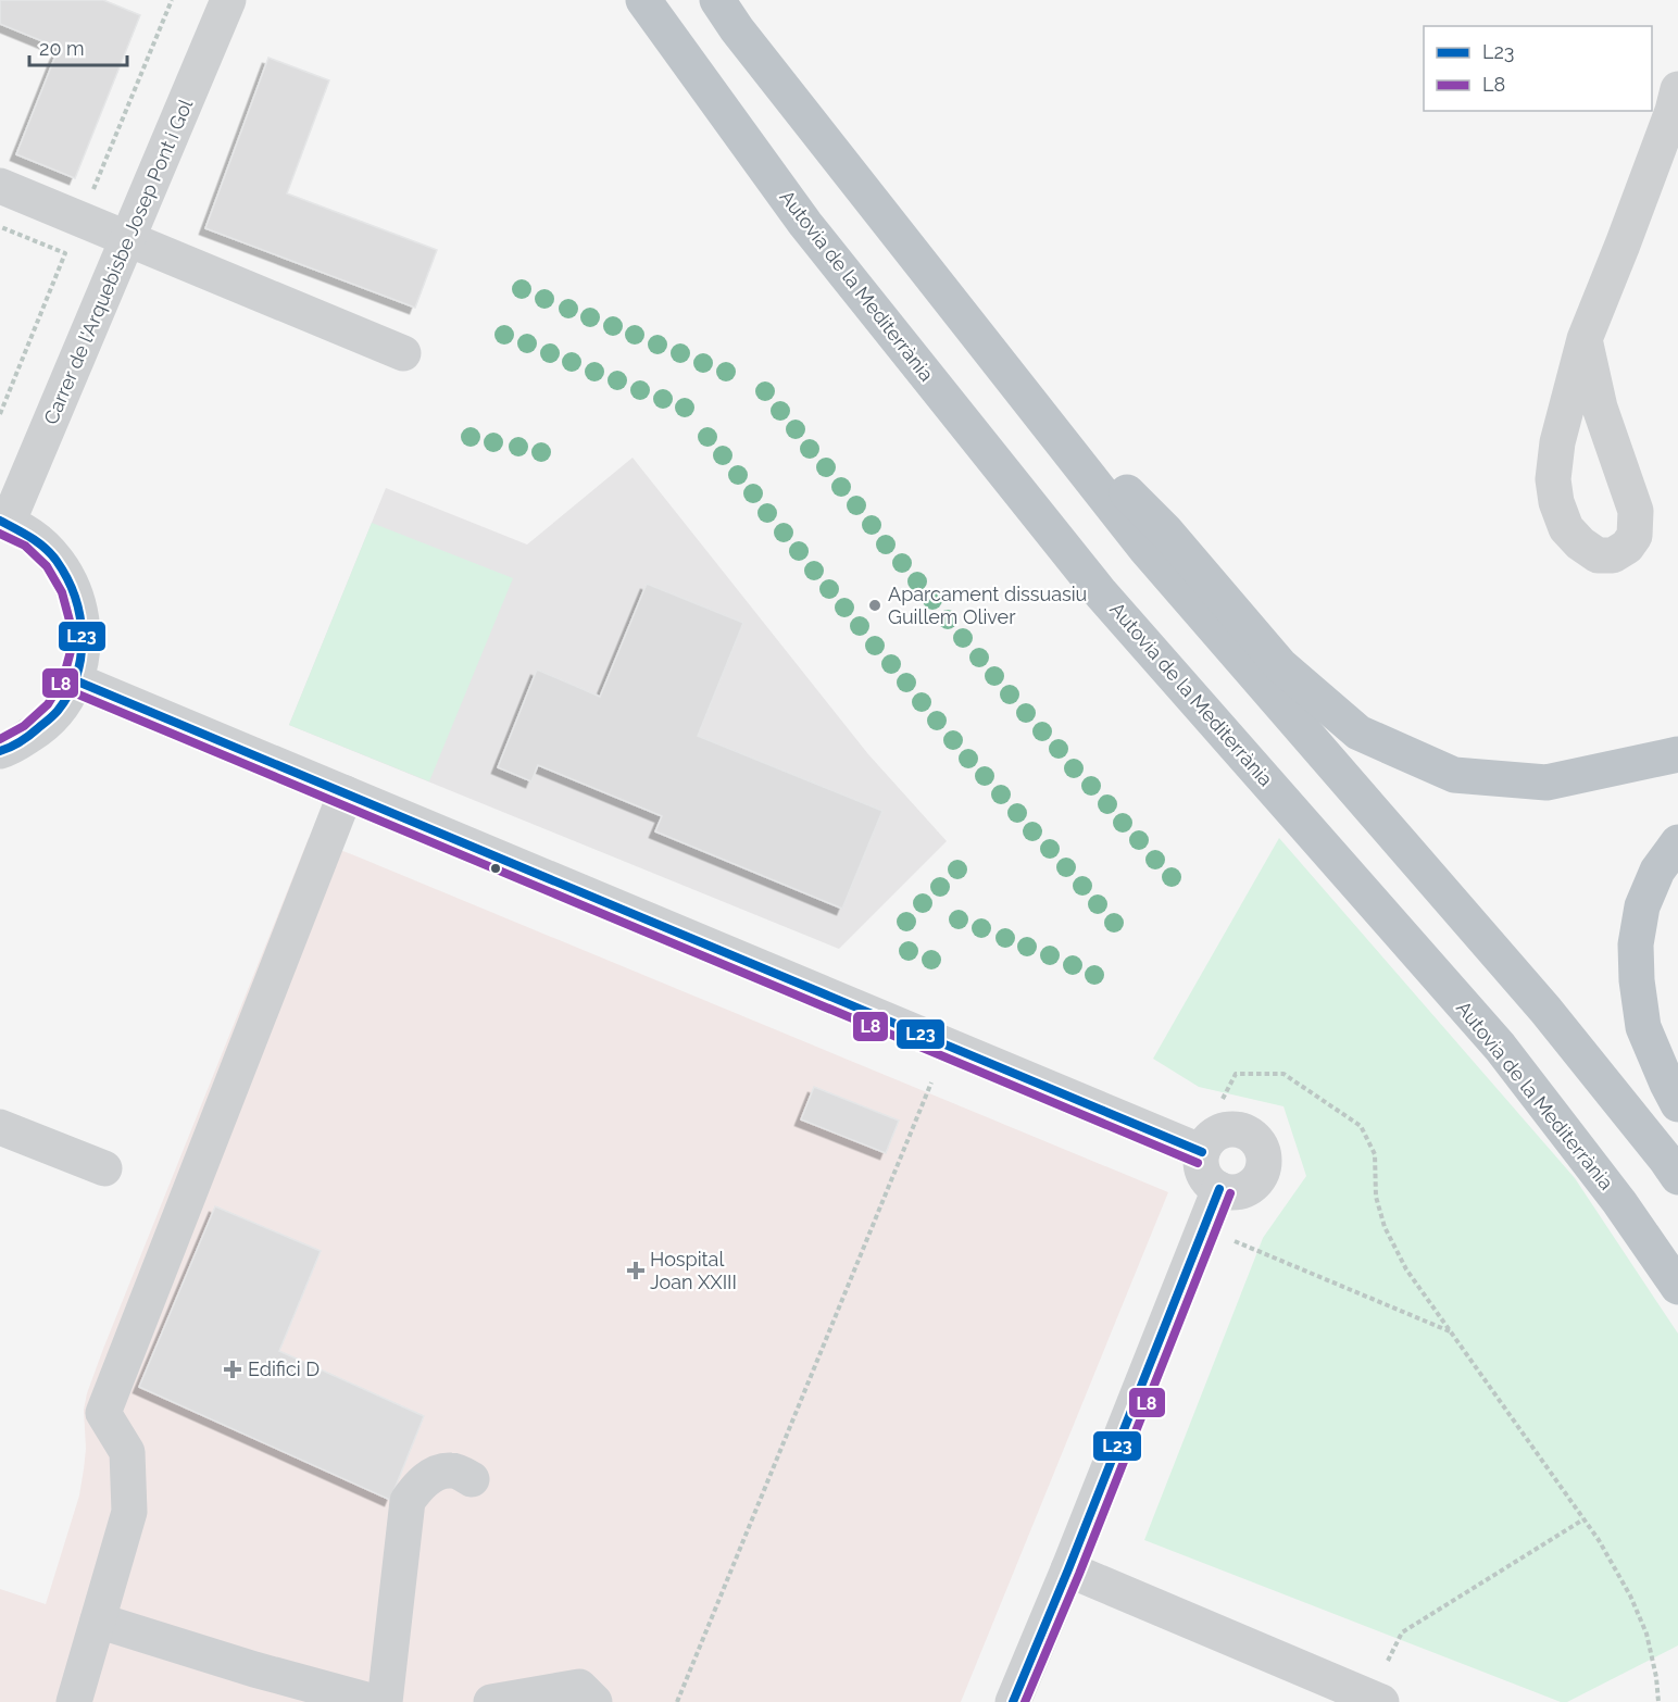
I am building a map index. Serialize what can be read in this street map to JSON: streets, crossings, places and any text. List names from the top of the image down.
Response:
{
  "streets": {
    "highway": ["Autovia de la Mediterrània"],
    "street": ["Carrer de l'Arquebisbe Josep Pont i Gol"]
  },
  "places": {
    "other": ["Aparcament dissuasiu Guillem Oliver"],
    "health": ["Hospital Joan XXIII", "Edifici D"]
  },
  "lines": ["transit line L23", "transit line L8"],
  "legend": ["L23", "L8"],
  "scale_bar": "20 m"
}
